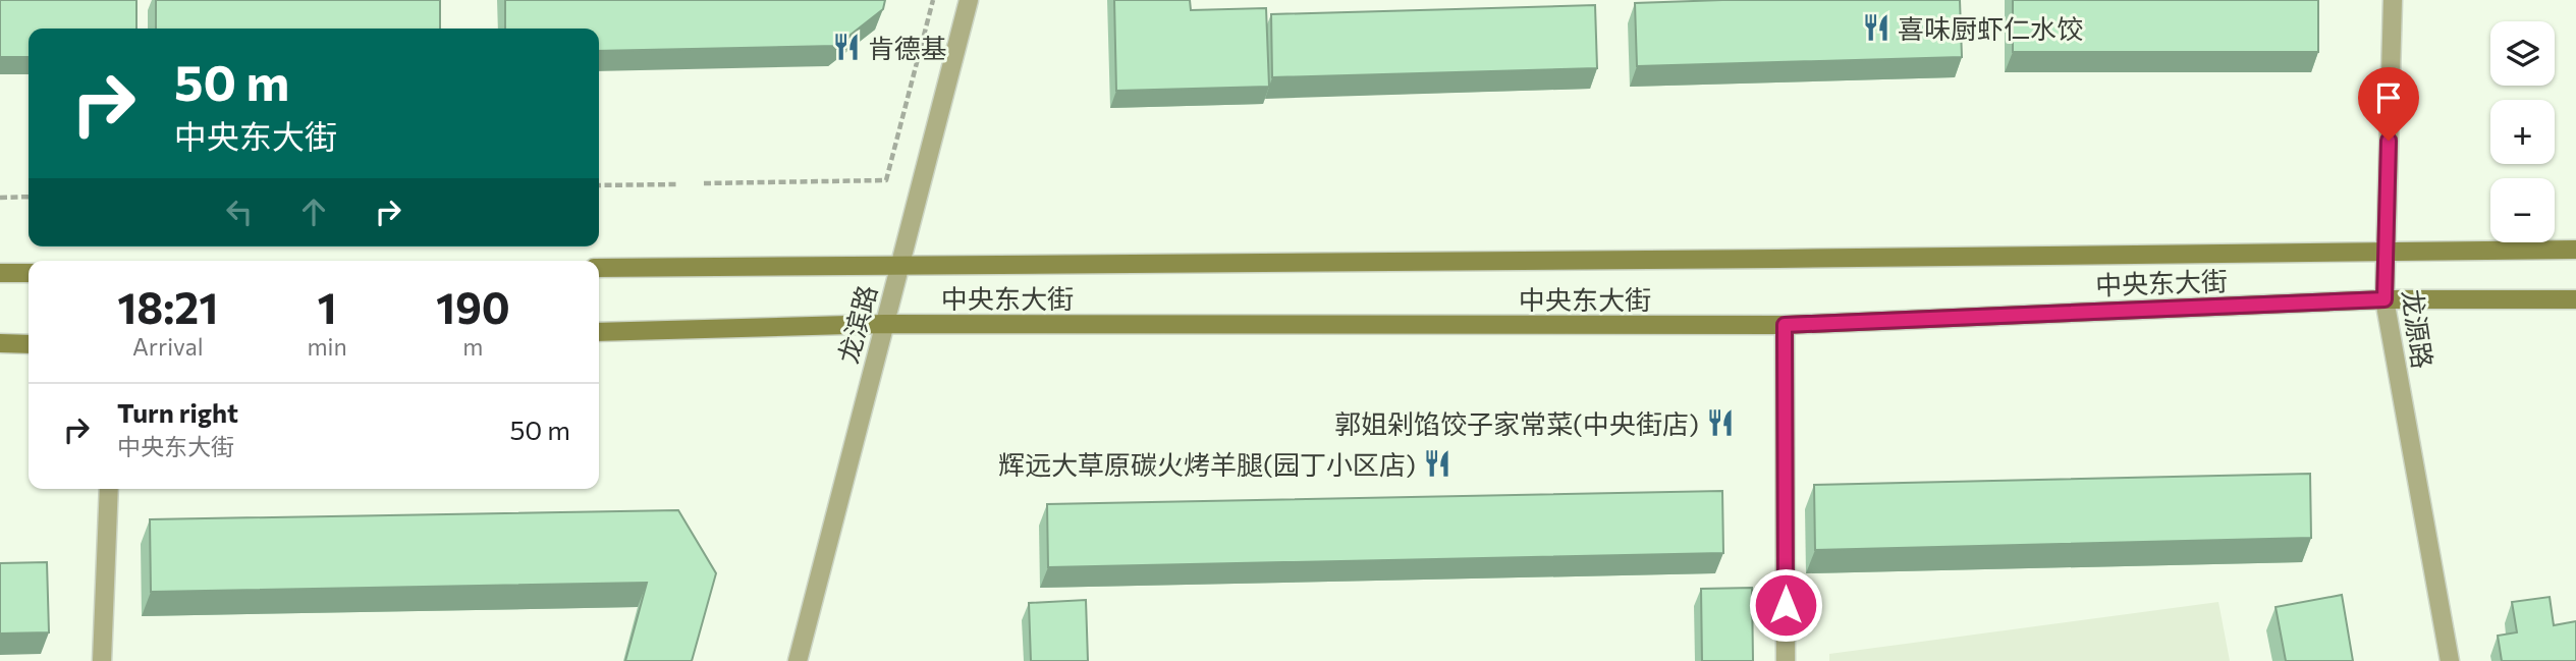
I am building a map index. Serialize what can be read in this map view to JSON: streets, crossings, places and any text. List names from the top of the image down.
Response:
{
  "streets": {
    "main road": ["中央东大街"],
    "street": ["龙滨路", "龙源路"]
  },
  "crossings": [
    ["中央东大街", "龙滨路"],
    ["中央东大街", "龙源路"]
  ],
  "places": {
    "restaurant": [
      "喜味厨虾仁水饺",
      "肯德基",
      "郭姐剁馅饺子家常菜(中央街店)",
      "辉远大草原碳火烤羊腿(园丁小区店)"
    ]
  },
  "page": {
    "map_buttons": ["+", "−"],
    "turn": ["50 m", "中央东大街"],
    "eta": [
      "18:21",
      "Arrival",
      "1",
      "min",
      "190",
      "m"
    ],
    "list": [
      {
        "name": "Turn right",
        "note": "中央东大街",
        "value": "50 m"
      }
    ]
  }
}
